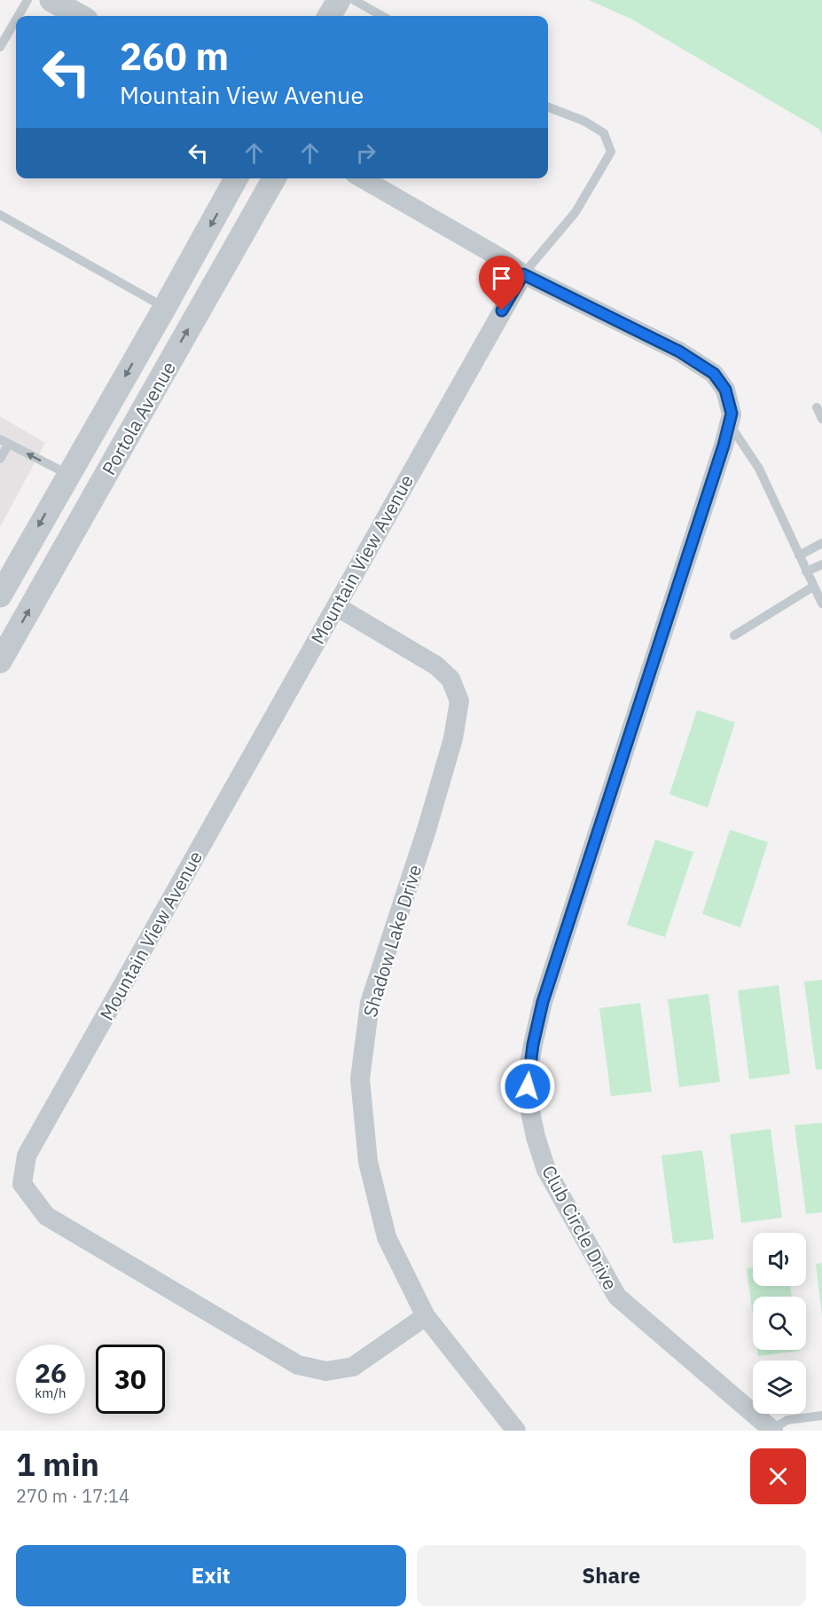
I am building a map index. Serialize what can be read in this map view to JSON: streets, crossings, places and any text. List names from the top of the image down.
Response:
{
  "streets": {
    "street": [
      "Portola Avenue",
      "Mountain View Avenue",
      "Shadow Lake Drive",
      "Club Circle Drive"
    ]
  },
  "crossings": [
    ["Mountain View Avenue", "Shadow Lake Drive"],
    ["Mountain View Avenue", "Club Circle Drive"]
  ],
  "page": {
    "turn": ["260 m", "Mountain View Avenue"],
    "speed": "26 km/h",
    "limit": "30",
    "heading": ["1 min", "270 m · 17:14"],
    "buttons": ["Exit", "Share"]
  }
}
